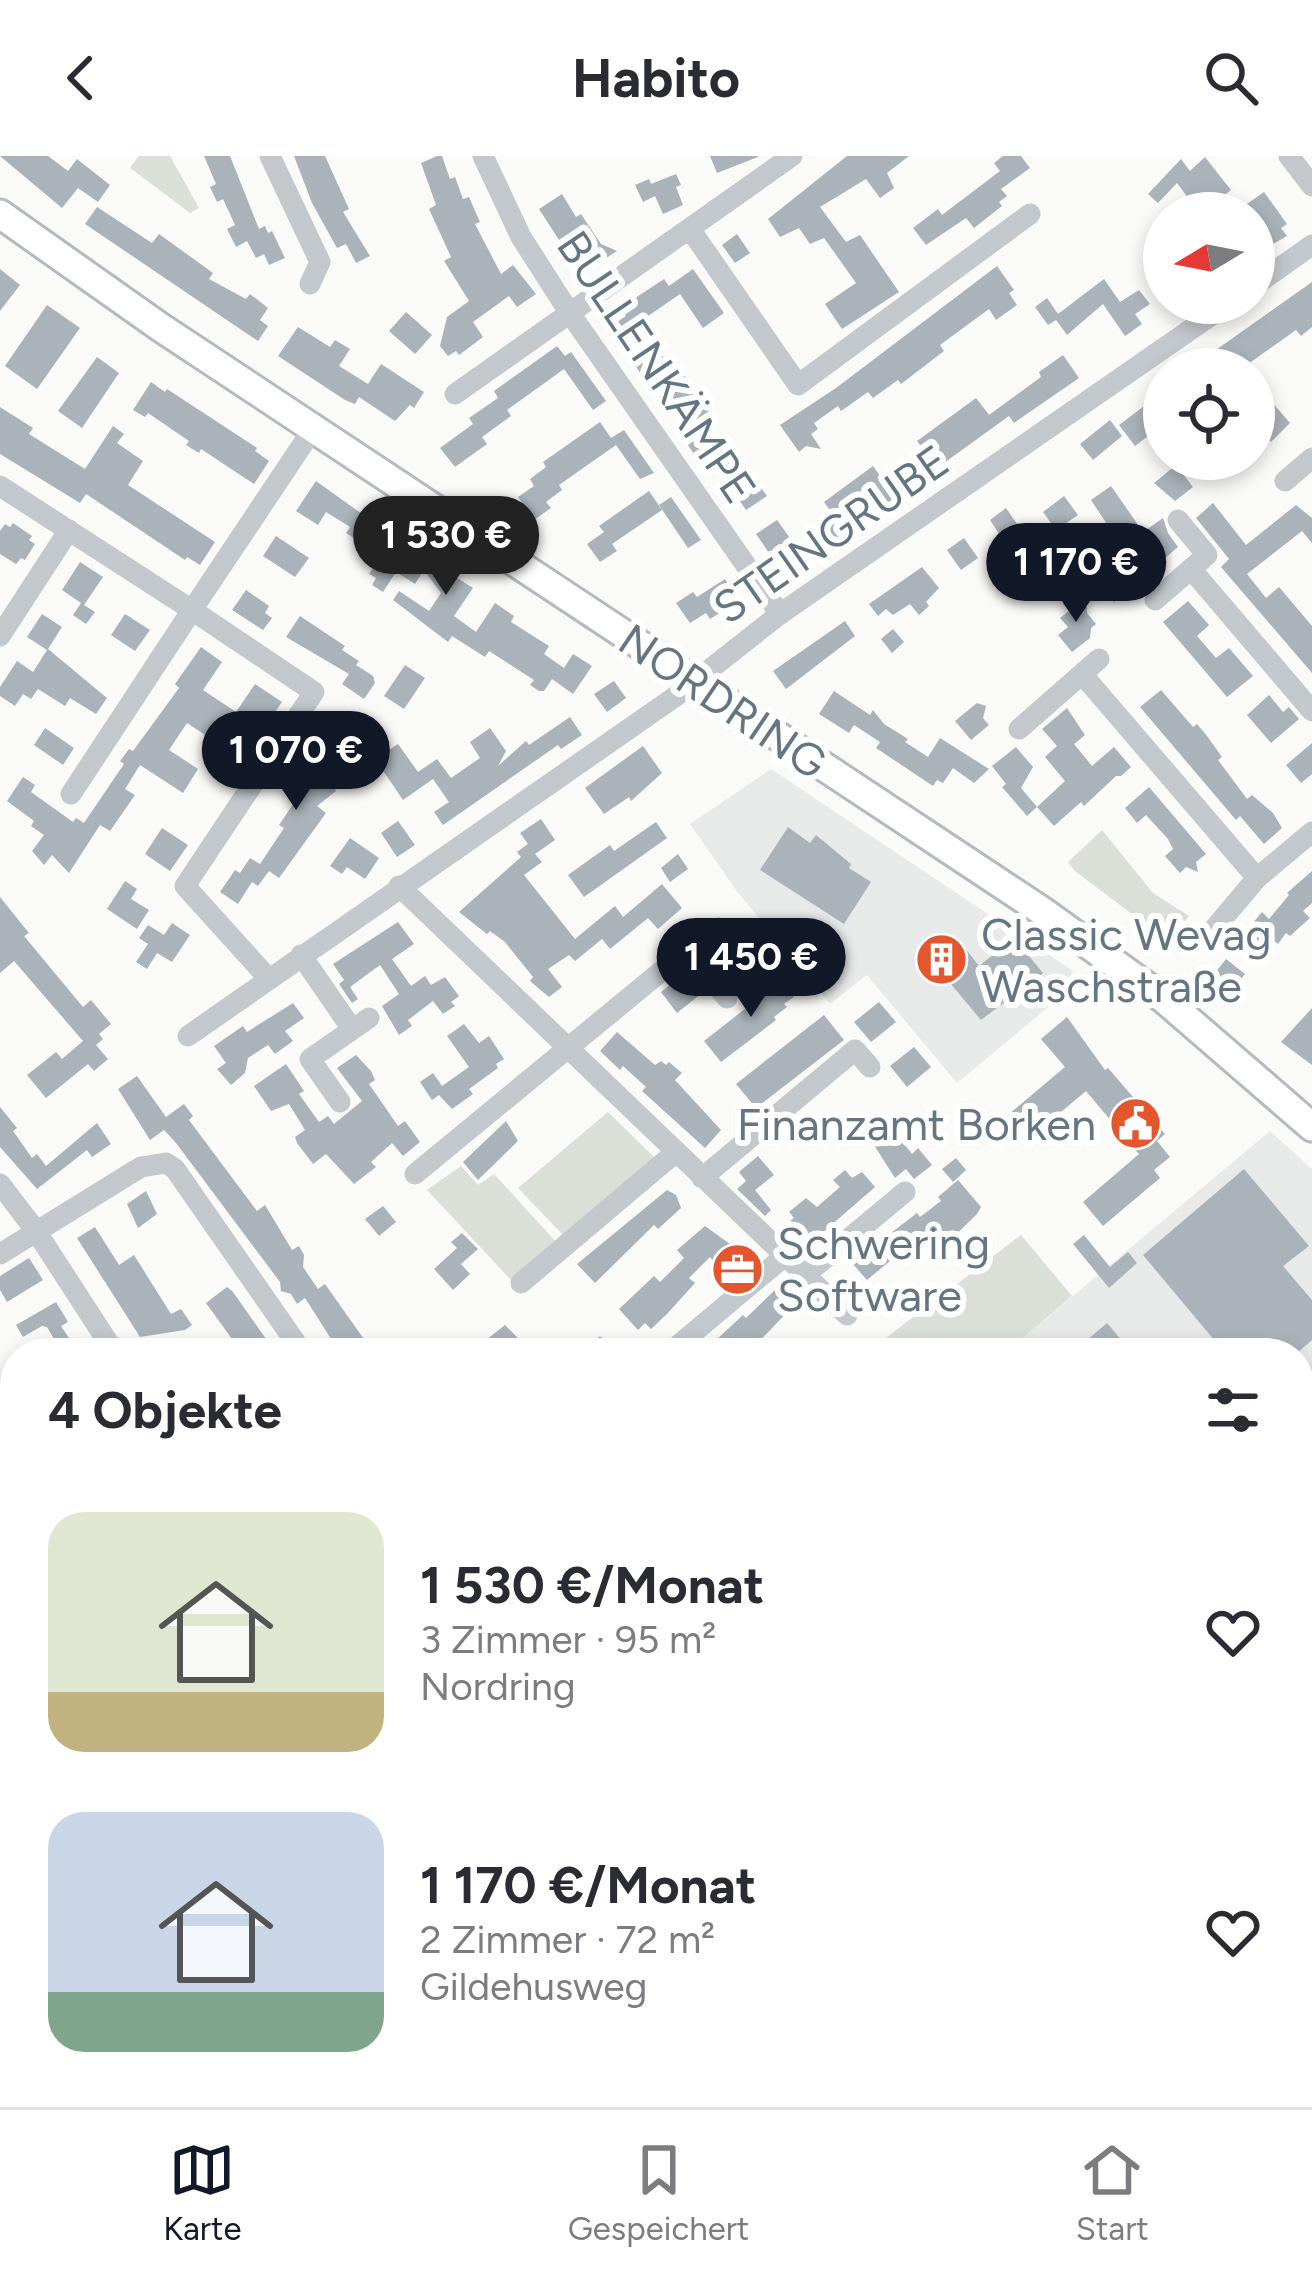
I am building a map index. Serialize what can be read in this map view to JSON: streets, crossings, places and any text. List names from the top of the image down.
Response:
{
  "streets": {
    "main road": ["NORDRING"],
    "street": ["BULLENKÄMPE", "STEINGRUBE"]
  },
  "crossings": [
    ["BULLENKÄMPE", "STEINGRUBE"],
    ["STEINGRUBE", "NORDRING"]
  ],
  "places": {
    "building": ["Classic Wevag Waschstraße"],
    "public building": ["Finanzamt Borken"],
    "office": ["Schwering Software"]
  },
  "north": "left",
  "page": {
    "header": "Habito",
    "price": [
      "1 530 €",
      "1 170 €",
      "1 070 €",
      "1 450 €"
    ],
    "heading": "4 Objekte",
    "list": [
      {
        "name": "1 530 €/Monat",
        "note": "3 Zimmer · 95 m² · Nordring"
      },
      {
        "name": "1 170 €/Monat",
        "note": "2 Zimmer · 72 m² · Gildehusweg"
      }
    ],
    "tabs": ["Karte", "Gespeichert", "Start"]
  }
}
